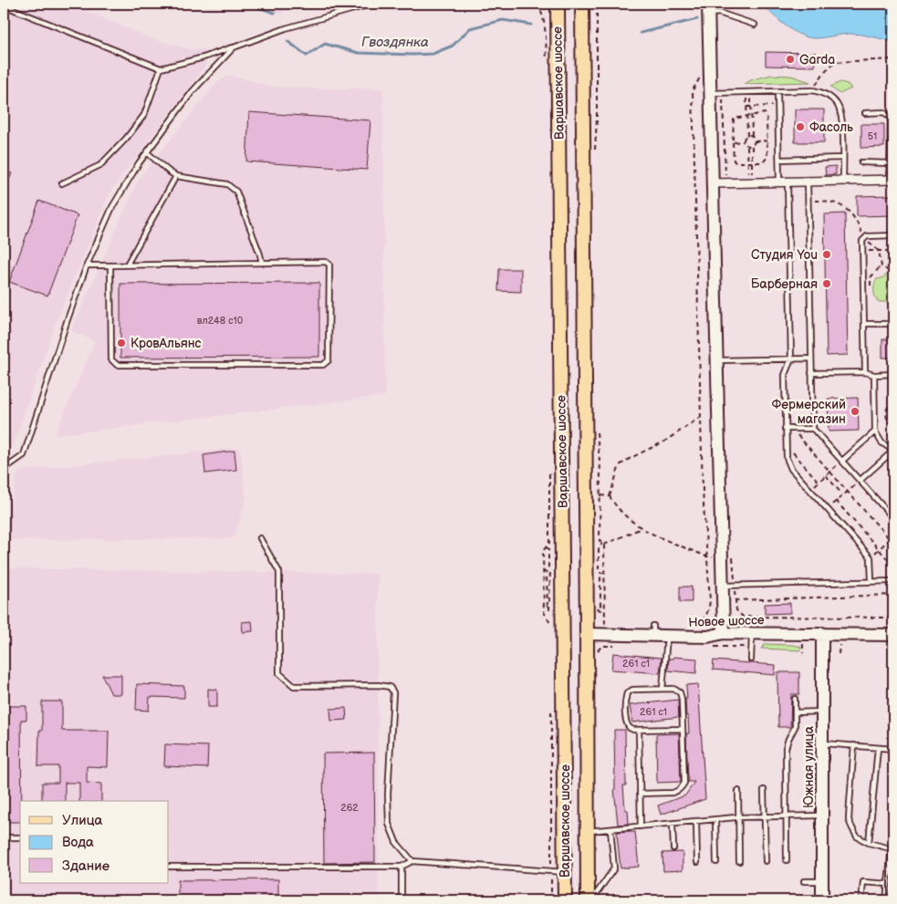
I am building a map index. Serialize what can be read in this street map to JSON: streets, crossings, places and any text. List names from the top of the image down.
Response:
{
  "streets": {
    "main road": ["Варшавское шоссе"],
    "street": ["Новое шоссе", "Южная улица"]
  },
  "crossings": [
    ["Варшавское шоссе", "Новое шоссе"],
    ["Новое шоссе", "Южная улица"]
  ],
  "water": ["Гвоздянка"],
  "places": [
    "Garda",
    "Фасоль",
    "Студия You",
    "Барберная",
    "КровАльянс",
    "Фермерский магазин"
  ],
  "house_numbers": [
    "51",
    "вл248 с10",
    "261 с1",
    "261 с1",
    "262"
  ],
  "legend": ["Улица", "Вода", "Здание"]
}
